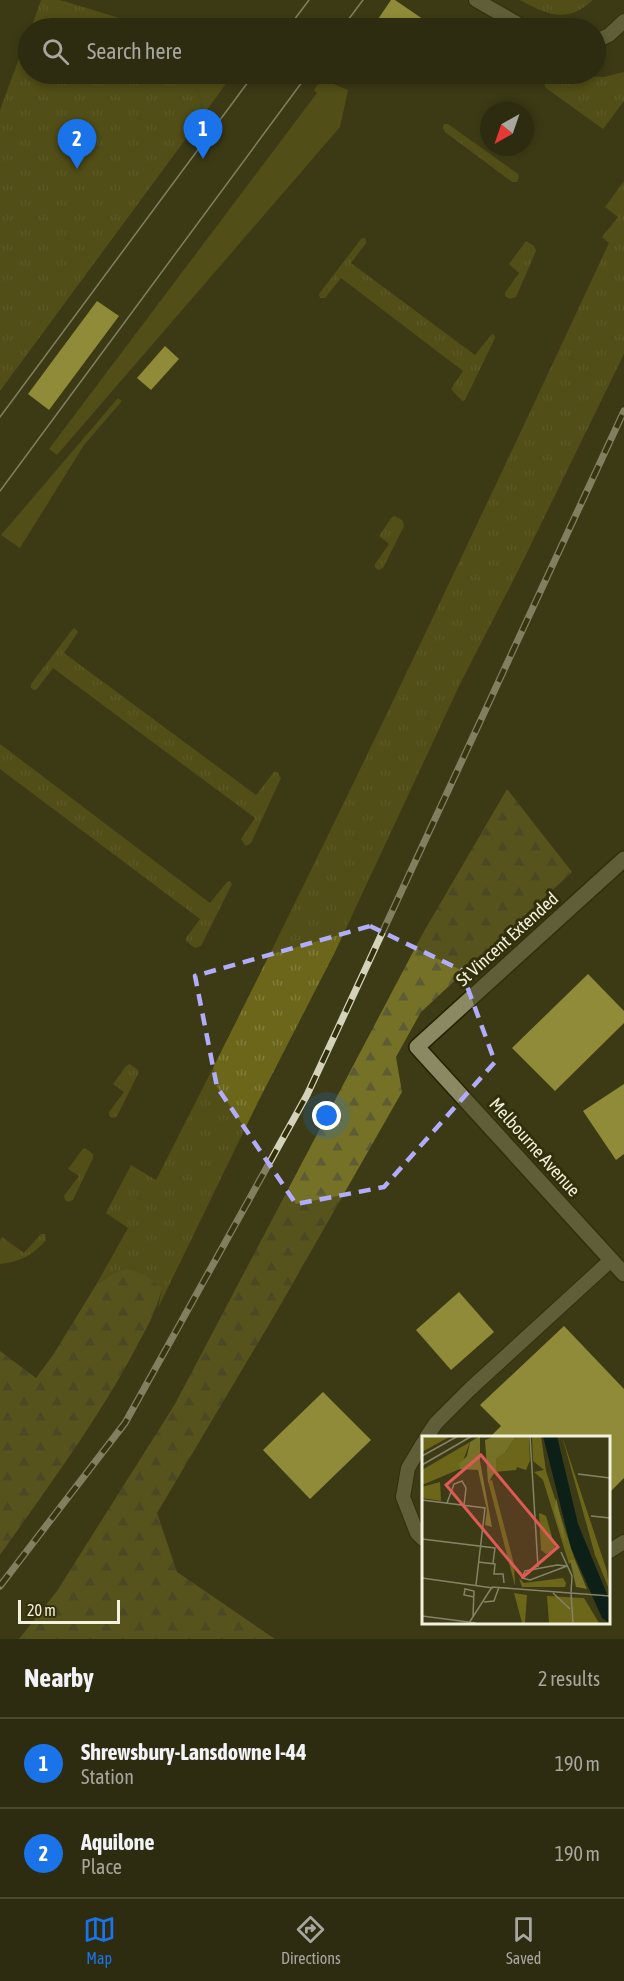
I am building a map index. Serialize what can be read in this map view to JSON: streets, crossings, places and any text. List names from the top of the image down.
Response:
{
  "streets": {
    "street": ["St Vincent Extended", "Melbourne Avenue"]
  },
  "crossings": [
    ["St Vincent Extended", "Melbourne Avenue"]
  ],
  "scale_bar": "20 m",
  "north": "bottom left",
  "page": {
    "search": "Search here",
    "pins": ["1", "2"],
    "scale": "20 m",
    "heading": ["Nearby", "2 results"],
    "list": [
      {
        "mark": "1",
        "name": "Shrewsbury-Lansdowne I-44",
        "note": "Station",
        "value": "190 m"
      },
      {
        "mark": "2",
        "name": "Aquilone",
        "note": "Place",
        "value": "190 m"
      }
    ],
    "nav": ["Map", "Directions", "Saved"]
  }
}
